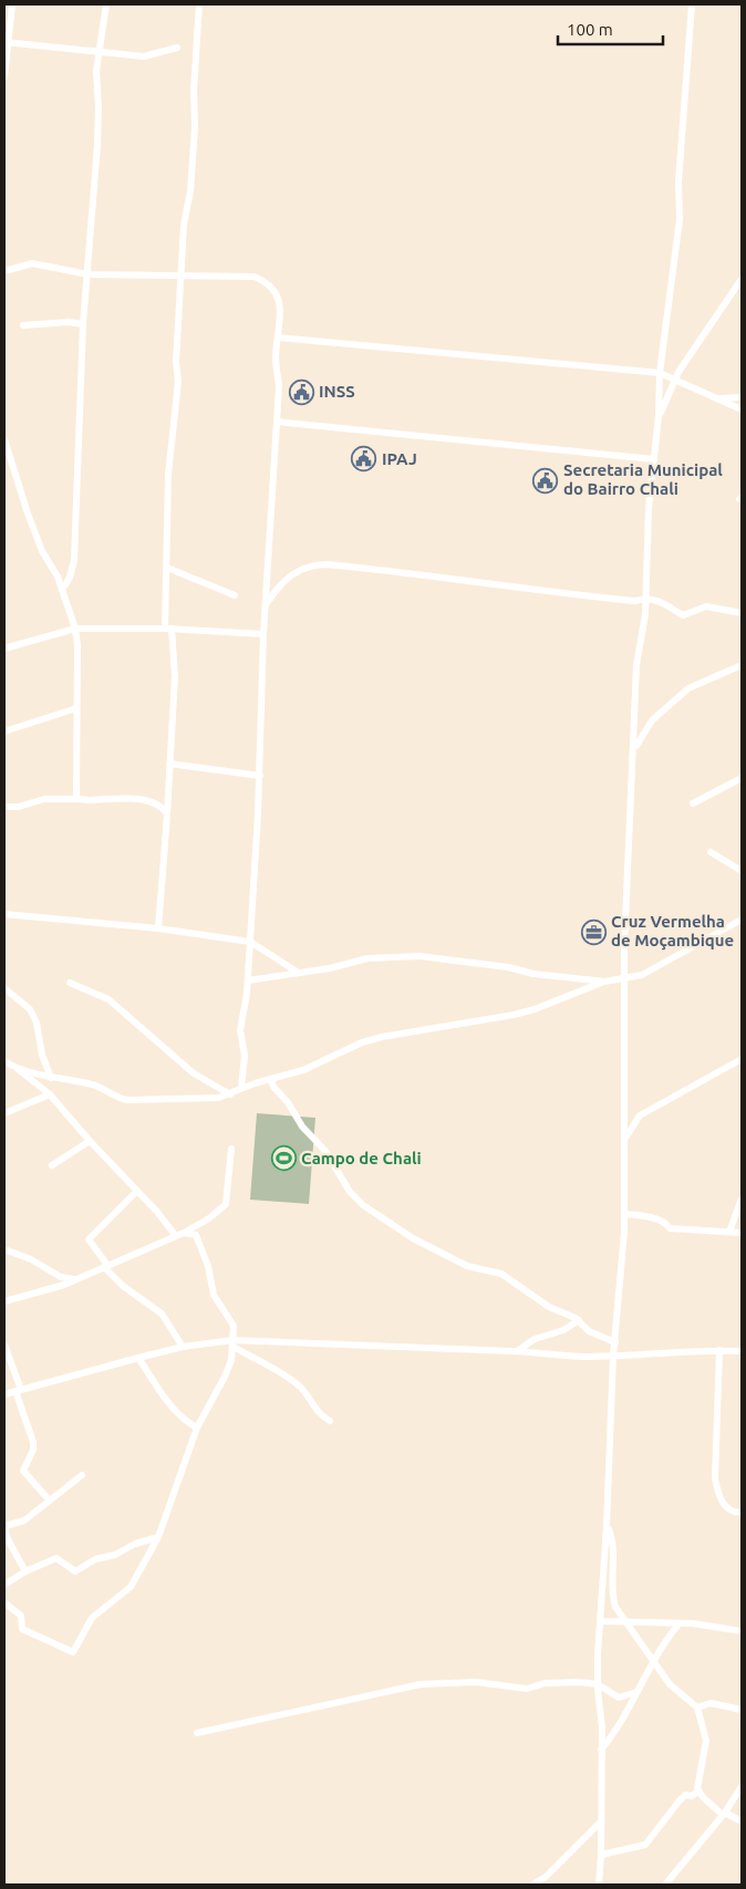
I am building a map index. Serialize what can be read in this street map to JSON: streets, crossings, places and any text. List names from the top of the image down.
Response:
{
  "places": {
    "public building": ["INSS", "IPAJ", "Secretaria Municipal do Bairro Chali"],
    "office": ["Cruz Vermelha de Moçambique"],
    "sports": ["Campo de Chali"]
  },
  "scale_bar": "100 m"
}
